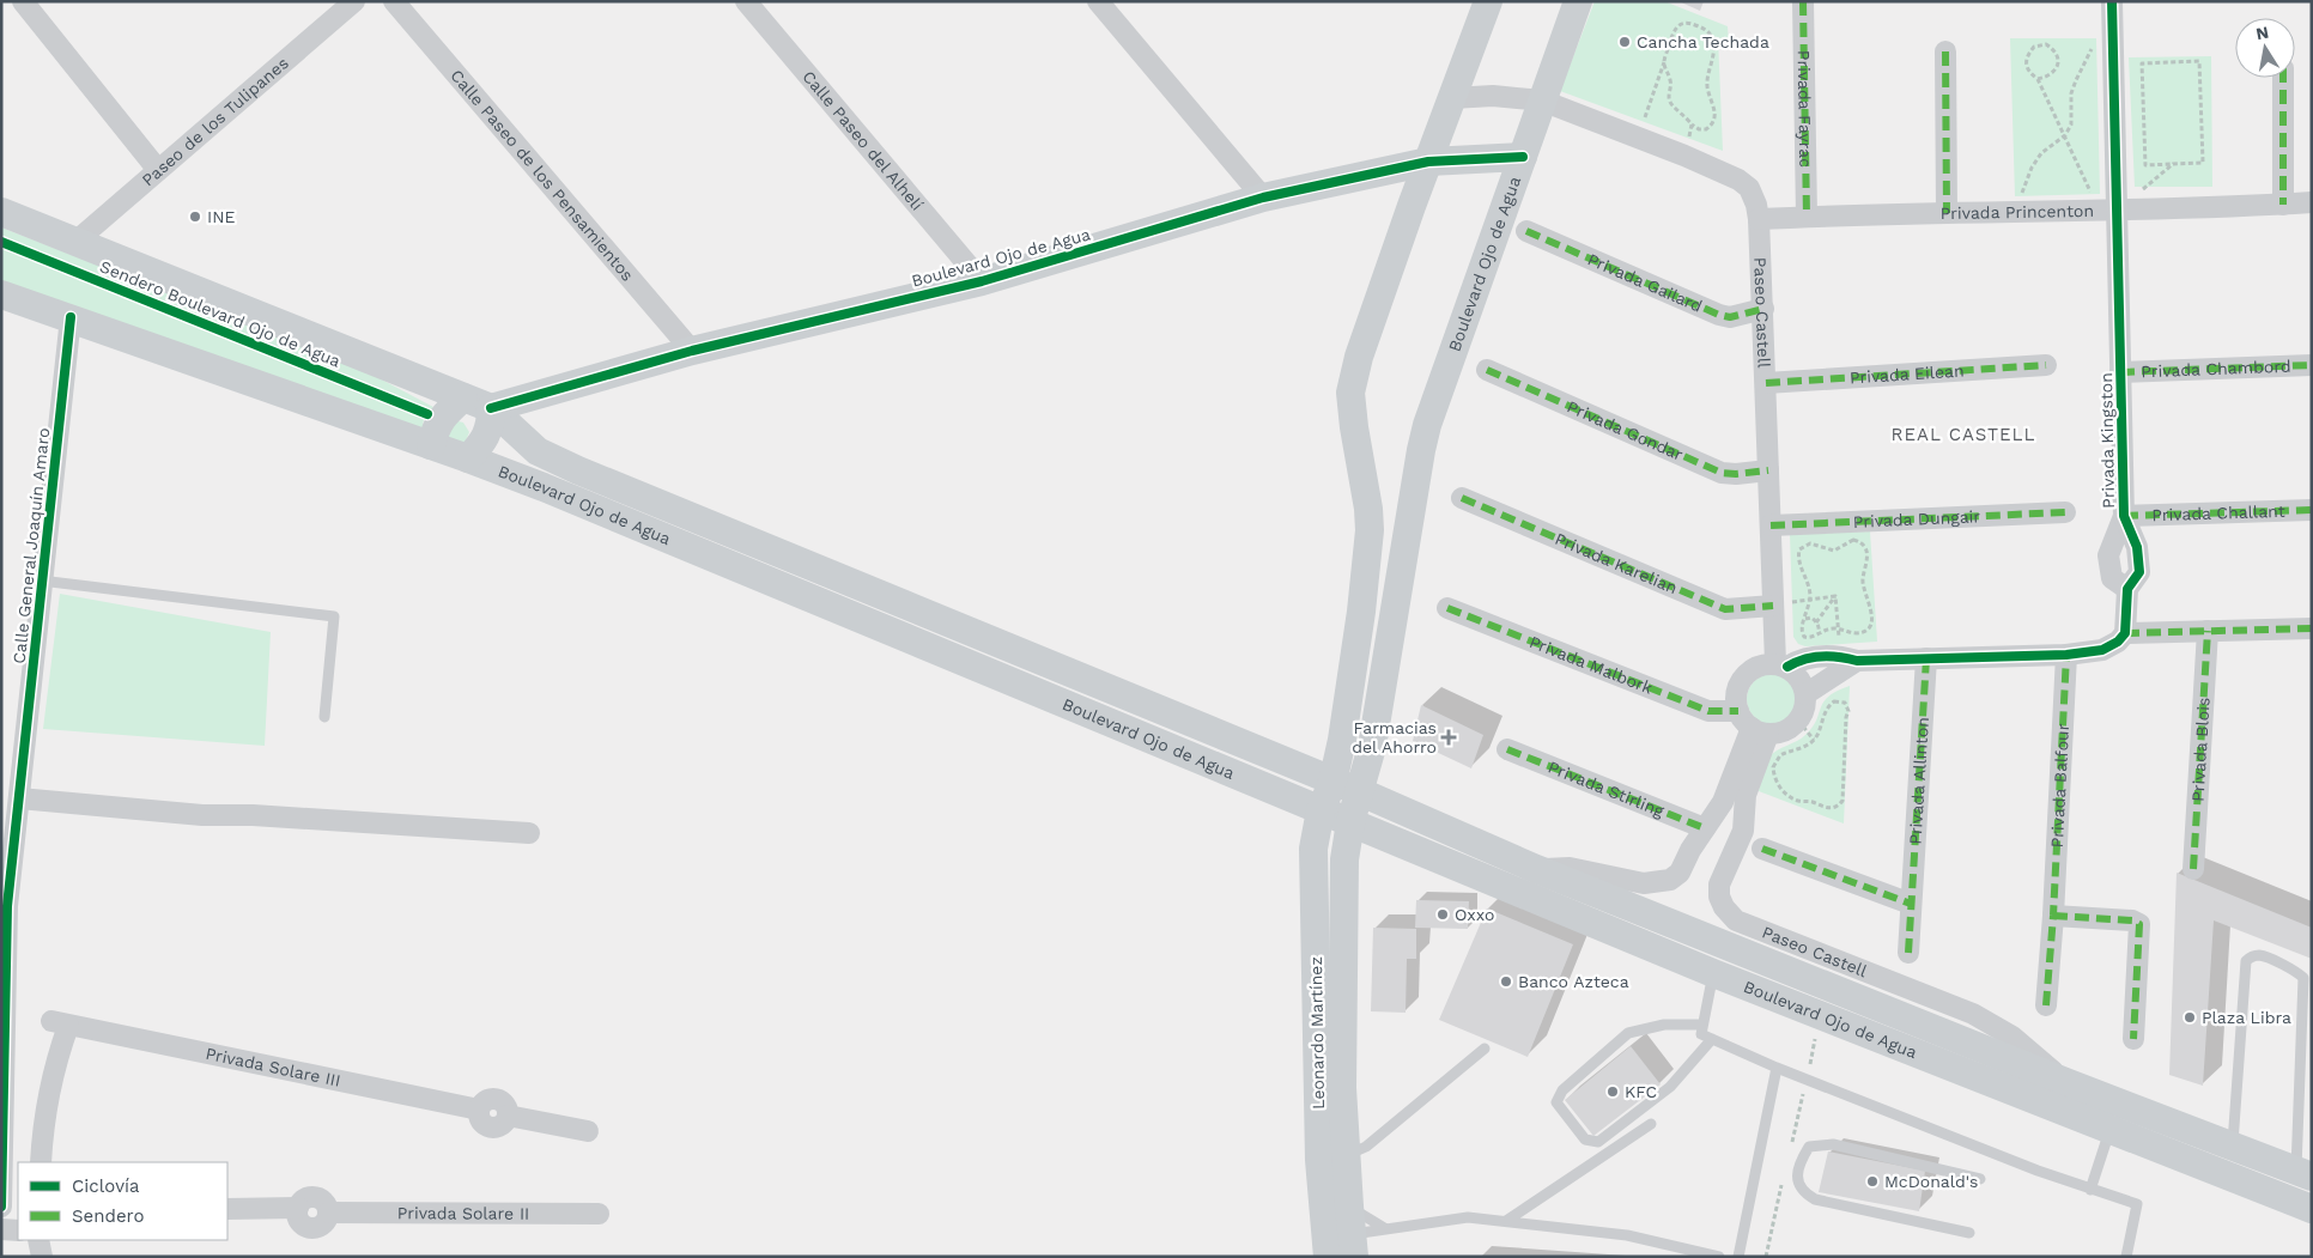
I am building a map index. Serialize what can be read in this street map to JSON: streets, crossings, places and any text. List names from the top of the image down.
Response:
{
  "streets": {
    "main road": ["Boulevard Ojo de Agua", "Leonardo Martínez"],
    "street": [
      "Privada Fayrac",
      "Paseo de los Tulipanes",
      "Calle Paseo del Alhelí",
      "Calle Paseo de los Pensamientos",
      "Privada Princenton",
      "Privada Gailard",
      "Paseo Castell",
      "Privada Chambord",
      "Privada Eilean",
      "Privada Gondar",
      "Privada Kingston",
      "Privada Challant",
      "Privada Dungair",
      "Calle General Joaquín Amaro",
      "Privada Karelian",
      "Privada Malbork",
      "Privada Blois",
      "Privada Allinton",
      "Privada Balfour",
      "Privada Stirling",
      "Privada Solare III",
      "Privada Solare II"
    ],
    "cycle path": ["Sendero Boulevard Ojo de Agua"]
  },
  "crossings": [
    ["Privada Fayrac", "Privada Princenton"],
    ["Paseo de los Tulipanes", "Boulevard Ojo de Agua"],
    ["Calle Paseo del Alhelí", "Boulevard Ojo de Agua"],
    ["Calle Paseo de los Pensamientos", "Boulevard Ojo de Agua"],
    ["Privada Princenton", "Paseo Castell"],
    ["Privada Princenton", "Privada Kingston"],
    ["Boulevard Ojo de Agua", "Paseo Castell"],
    ["Boulevard Ojo de Agua", "Calle General Joaquín Amaro"],
    ["Boulevard Ojo de Agua", "Leonardo Martínez"],
    ["Privada Gailard", "Paseo Castell"],
    ["Paseo Castell", "Privada Eilean"],
    ["Paseo Castell", "Privada Gondar"],
    ["Paseo Castell", "Privada Dungair"],
    ["Paseo Castell", "Privada Karelian"],
    ["Paseo Castell", "Privada Malbork"],
    ["Privada Chambord", "Privada Kingston"],
    ["Privada Kingston", "Privada Challant"]
  ],
  "districts": ["REAL CASTELL"],
  "places": {
    "other": [
      "Cancha Techada",
      "INE",
      "Oxxo",
      "Banco Azteca",
      "Plaza Libra",
      "KFC",
      "McDonald's"
    ],
    "health": ["Farmacias del Ahorro"]
  },
  "legend": ["Ciclovía", "Sendero"],
  "north": "top"
}
